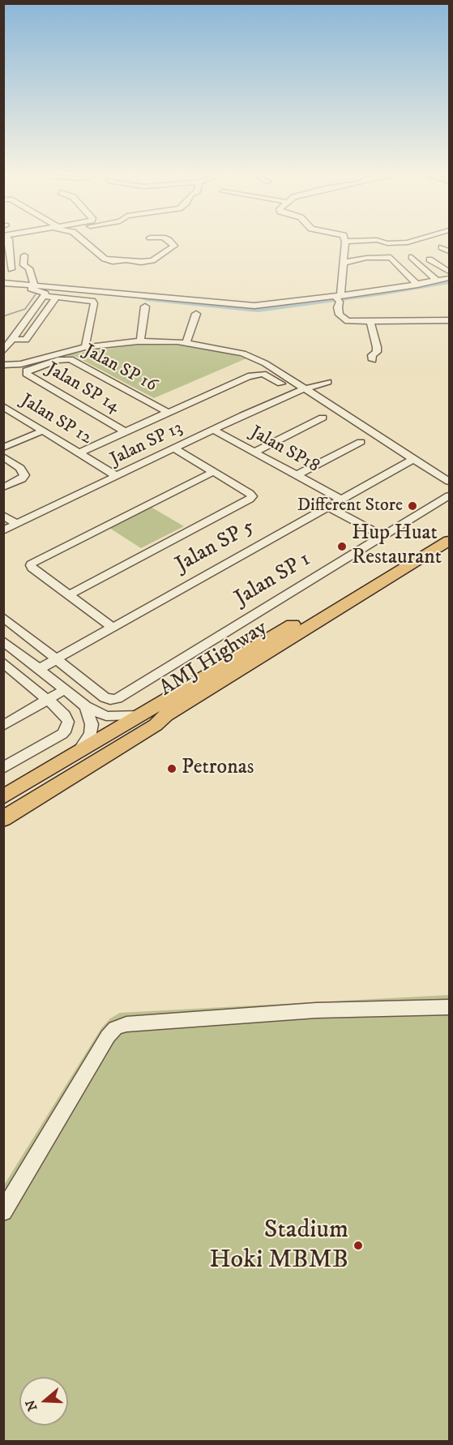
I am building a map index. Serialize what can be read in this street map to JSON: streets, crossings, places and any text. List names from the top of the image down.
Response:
{
  "streets": {
    "highway": ["AMJ Highway"],
    "street": [
      "Jalan SP 16",
      "Jalan SP 14",
      "Jalan SP 12",
      "Jalan SP 13",
      "Jalan SP18",
      "Jalan SP 5",
      "Jalan SP 1"
    ]
  },
  "crossings": [
    ["Jalan SP 16", "Jalan SP 14"],
    ["Jalan SP 12", "Jalan SP 13"],
    ["Jalan SP 13", "Jalan SP18"],
    ["Jalan SP18", "Jalan SP 5"],
    ["Jalan SP 5", "Jalan SP 1"]
  ],
  "places": [
    "Different Store",
    "Hup Huat Restaurant",
    "Petronas",
    "Stadium Hoki MBMB"
  ],
  "north": "left"
}
